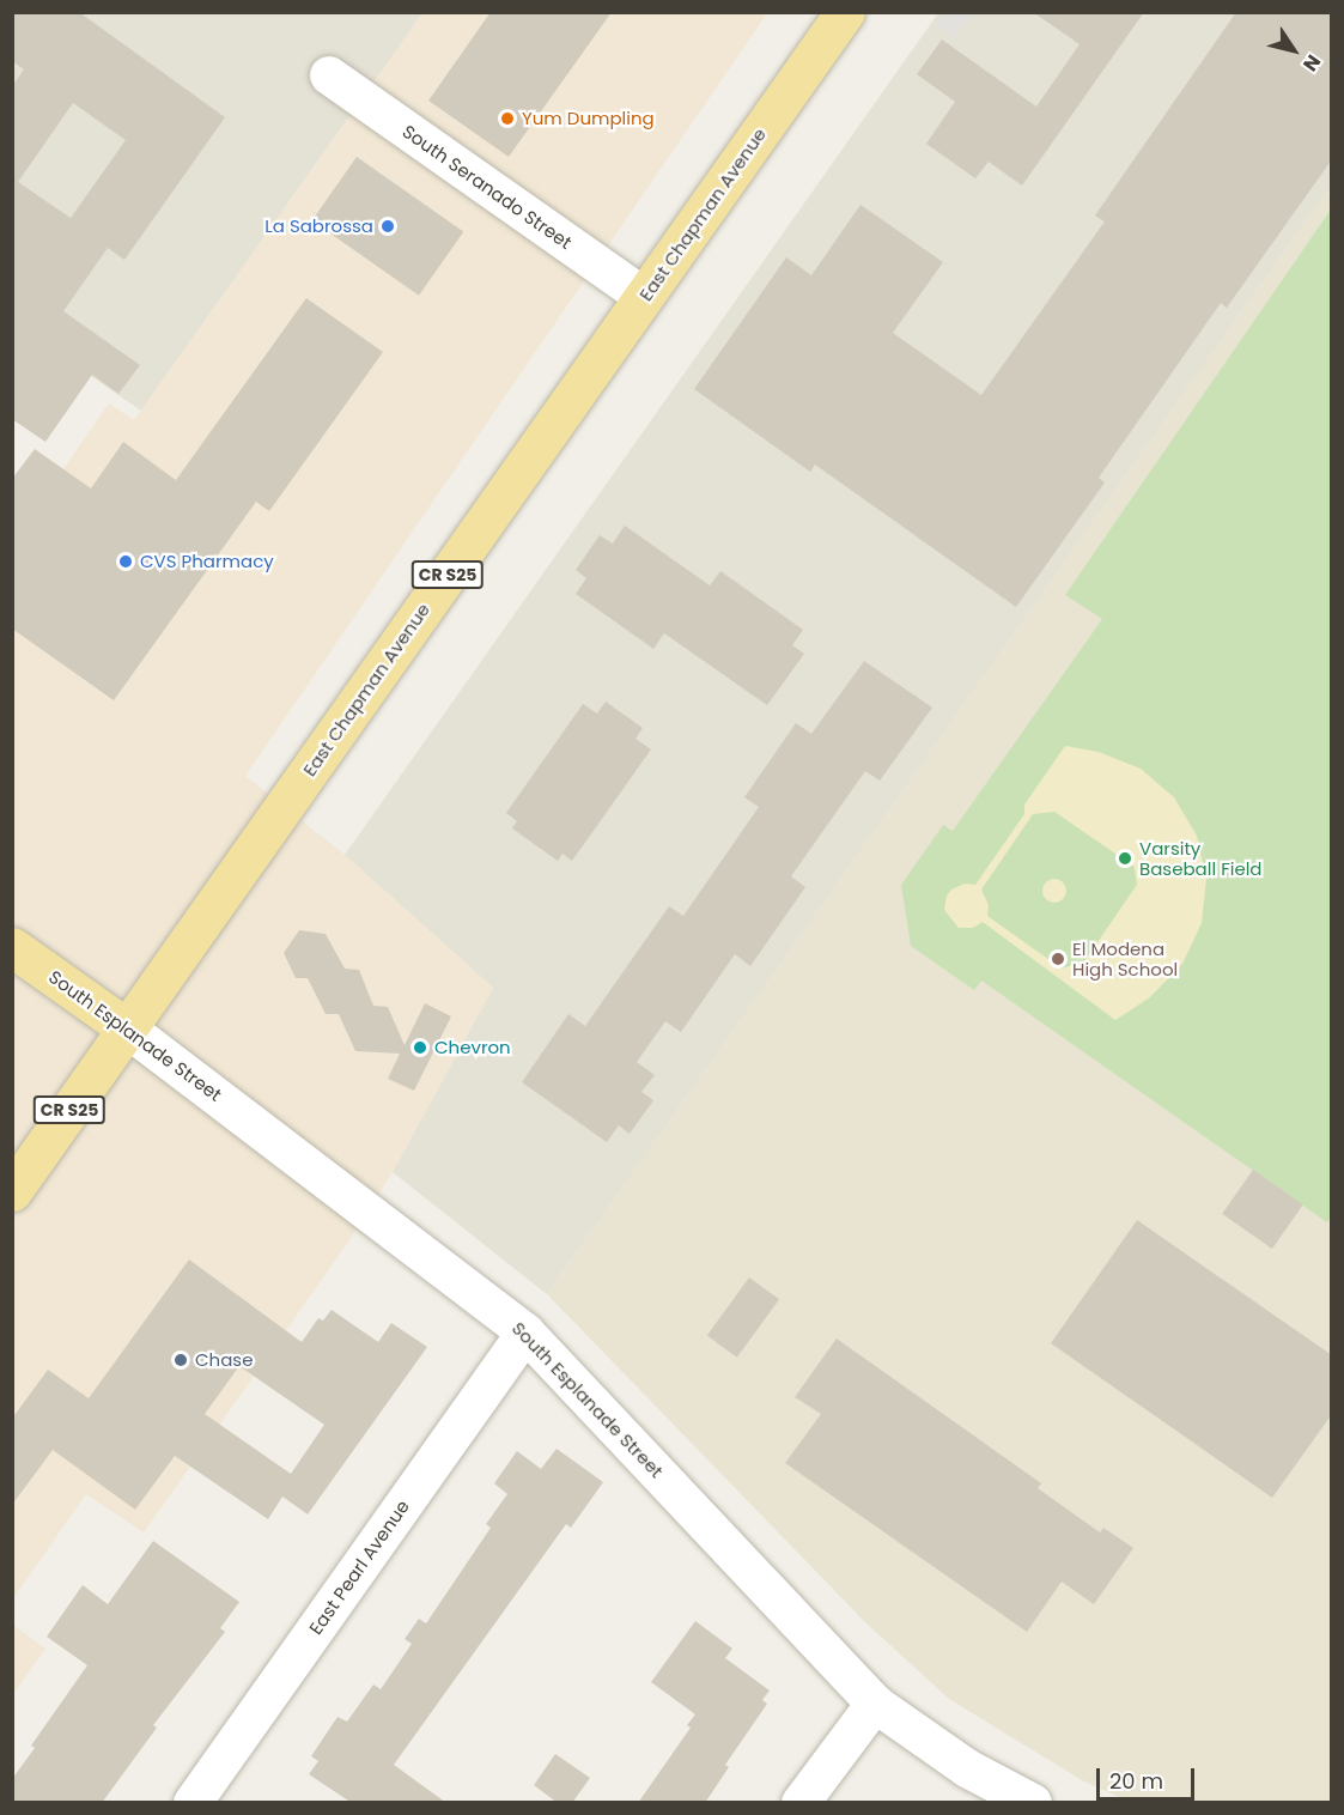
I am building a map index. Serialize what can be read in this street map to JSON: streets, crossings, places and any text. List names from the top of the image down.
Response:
{
  "streets": {
    "main road": ["East Chapman Avenue", "CR S25", "South Esplanade Street"],
    "street": ["South Seranado Street", "East Pearl Avenue"]
  },
  "crossings": [
    ["South Seranado Street", "East Chapman Avenue"],
    ["East Chapman Avenue", "South Esplanade Street"],
    ["South Esplanade Street", "East Pearl Avenue"]
  ],
  "places": [
    "Yum Dumpling",
    "La Sabrossa",
    "CVS Pharmacy",
    "Varsity Baseball Field",
    "El Modena High School",
    "Chevron",
    "Chase"
  ],
  "scale_bar": "20 m",
  "north": "bottom right"
}
